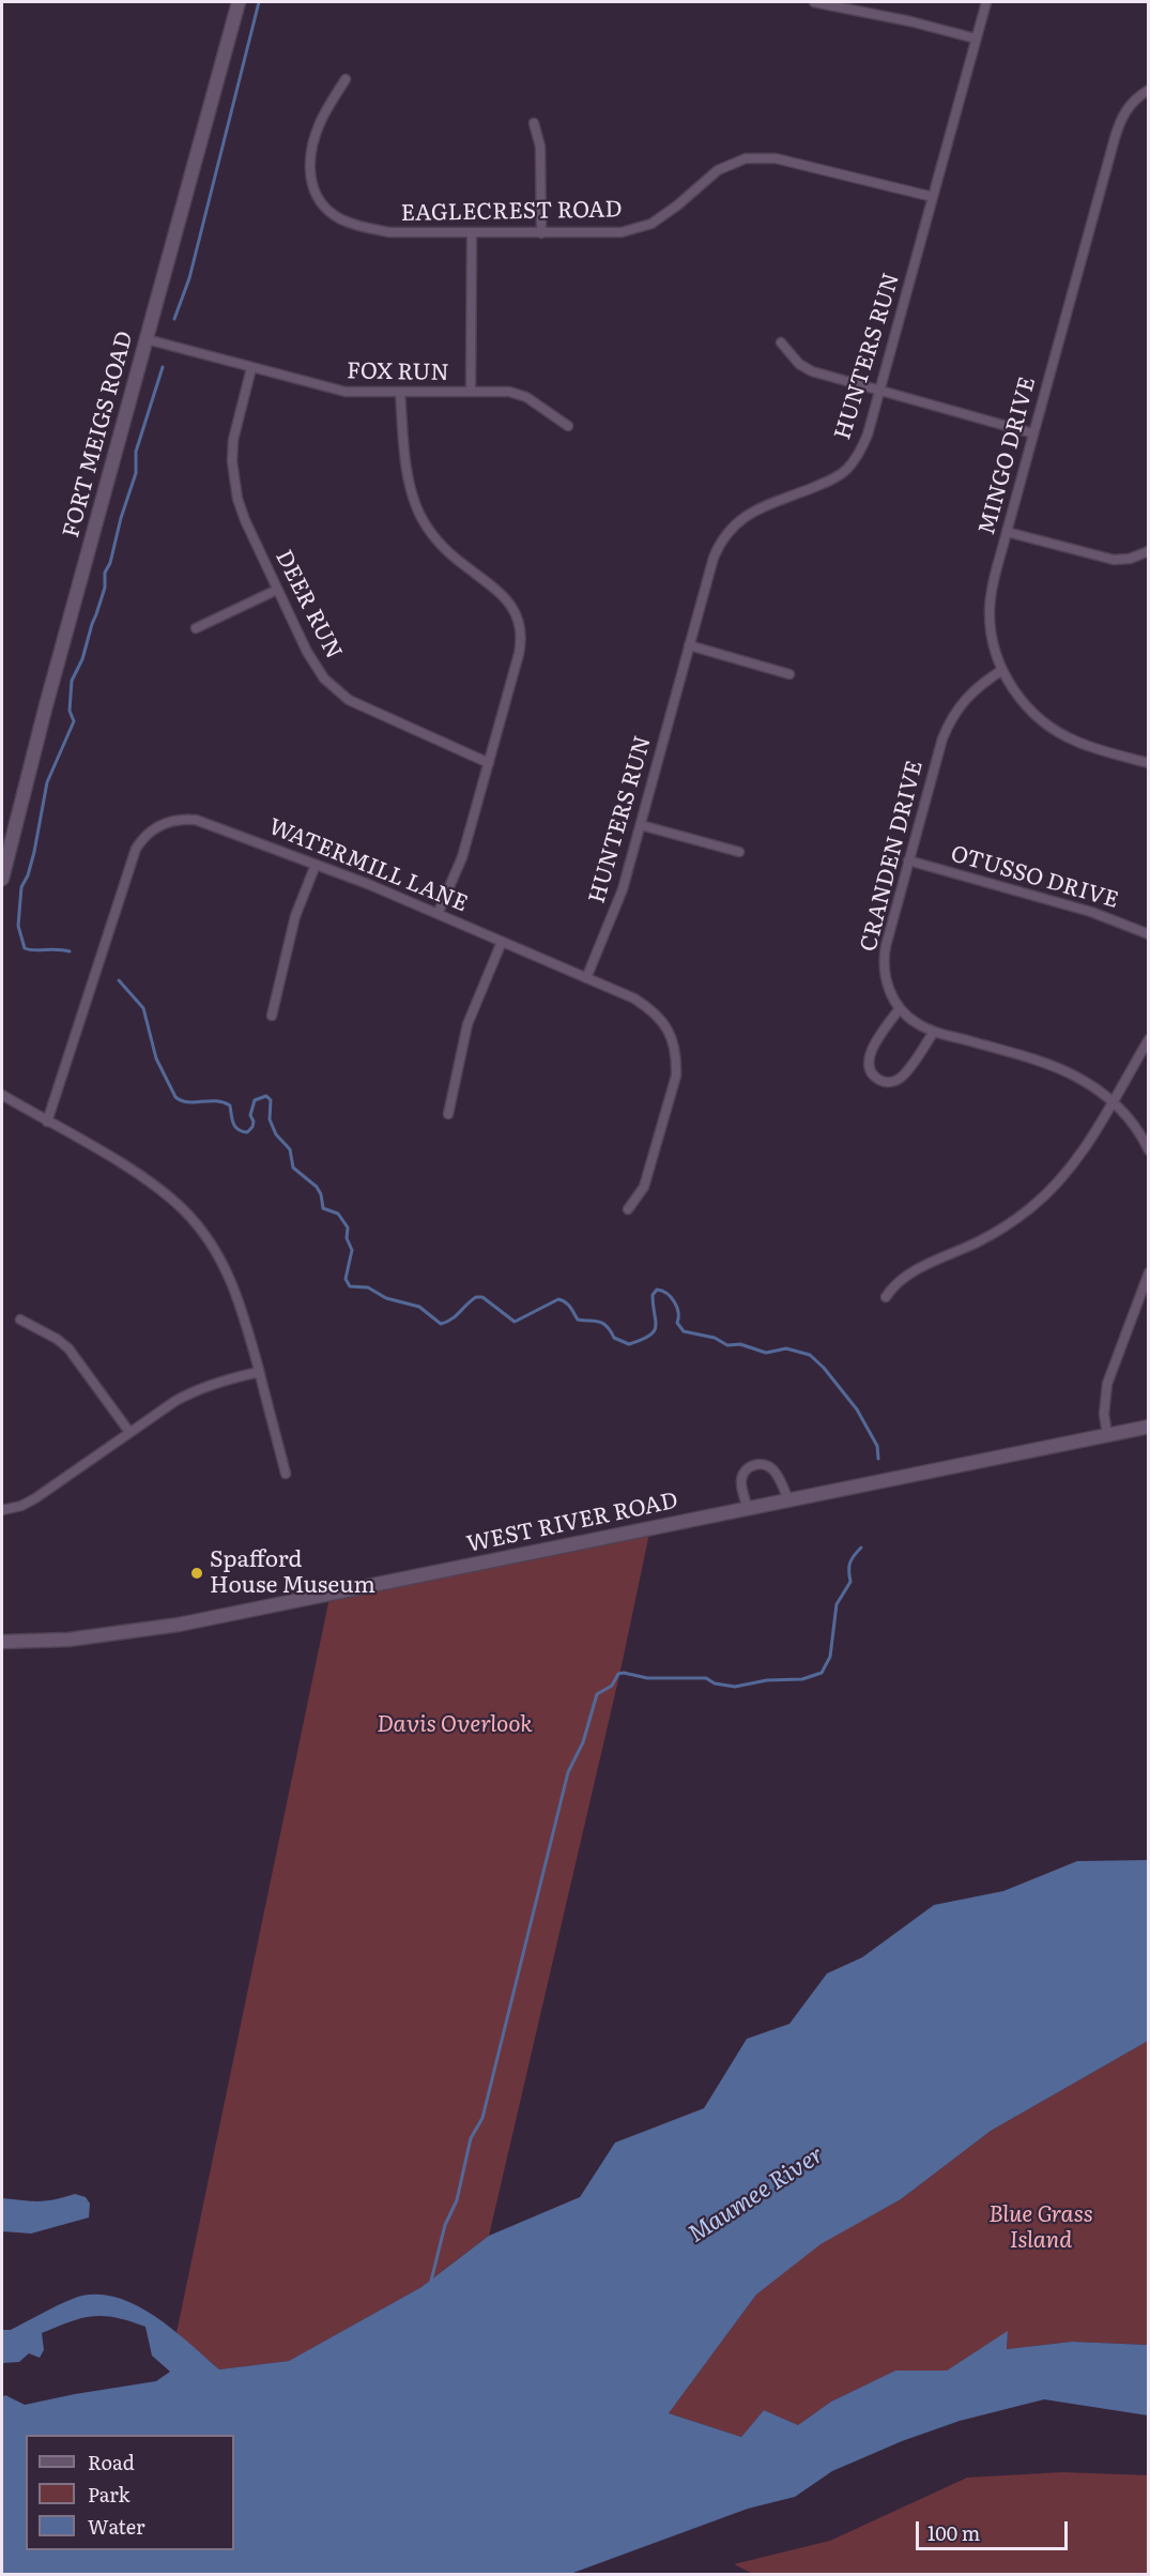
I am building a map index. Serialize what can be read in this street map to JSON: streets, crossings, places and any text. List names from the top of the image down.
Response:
{
  "streets": {
    "main road": ["FORT MEIGS ROAD", "WEST RIVER ROAD"],
    "street": [
      "EAGLECREST ROAD",
      "HUNTERS RUN",
      "FOX RUN",
      "MINGO DRIVE",
      "DEER RUN",
      "CRANDEN DRIVE",
      "WATERMILL LANE",
      "OTUSSO DRIVE"
    ]
  },
  "crossings": [
    ["EAGLECREST ROAD", "HUNTERS RUN"],
    ["HUNTERS RUN", "WATERMILL LANE"],
    ["FOX RUN", "FORT MEIGS ROAD"],
    ["FOX RUN", "DEER RUN"],
    ["MINGO DRIVE", "CRANDEN DRIVE"],
    ["CRANDEN DRIVE", "OTUSSO DRIVE"]
  ],
  "water": ["Maumee River"],
  "parks": ["Davis Overlook", "Blue Grass Island"],
  "places": ["Spafford House Museum"],
  "legend": ["Road", "Park", "Water"],
  "scale_bar": "100 m"
}
